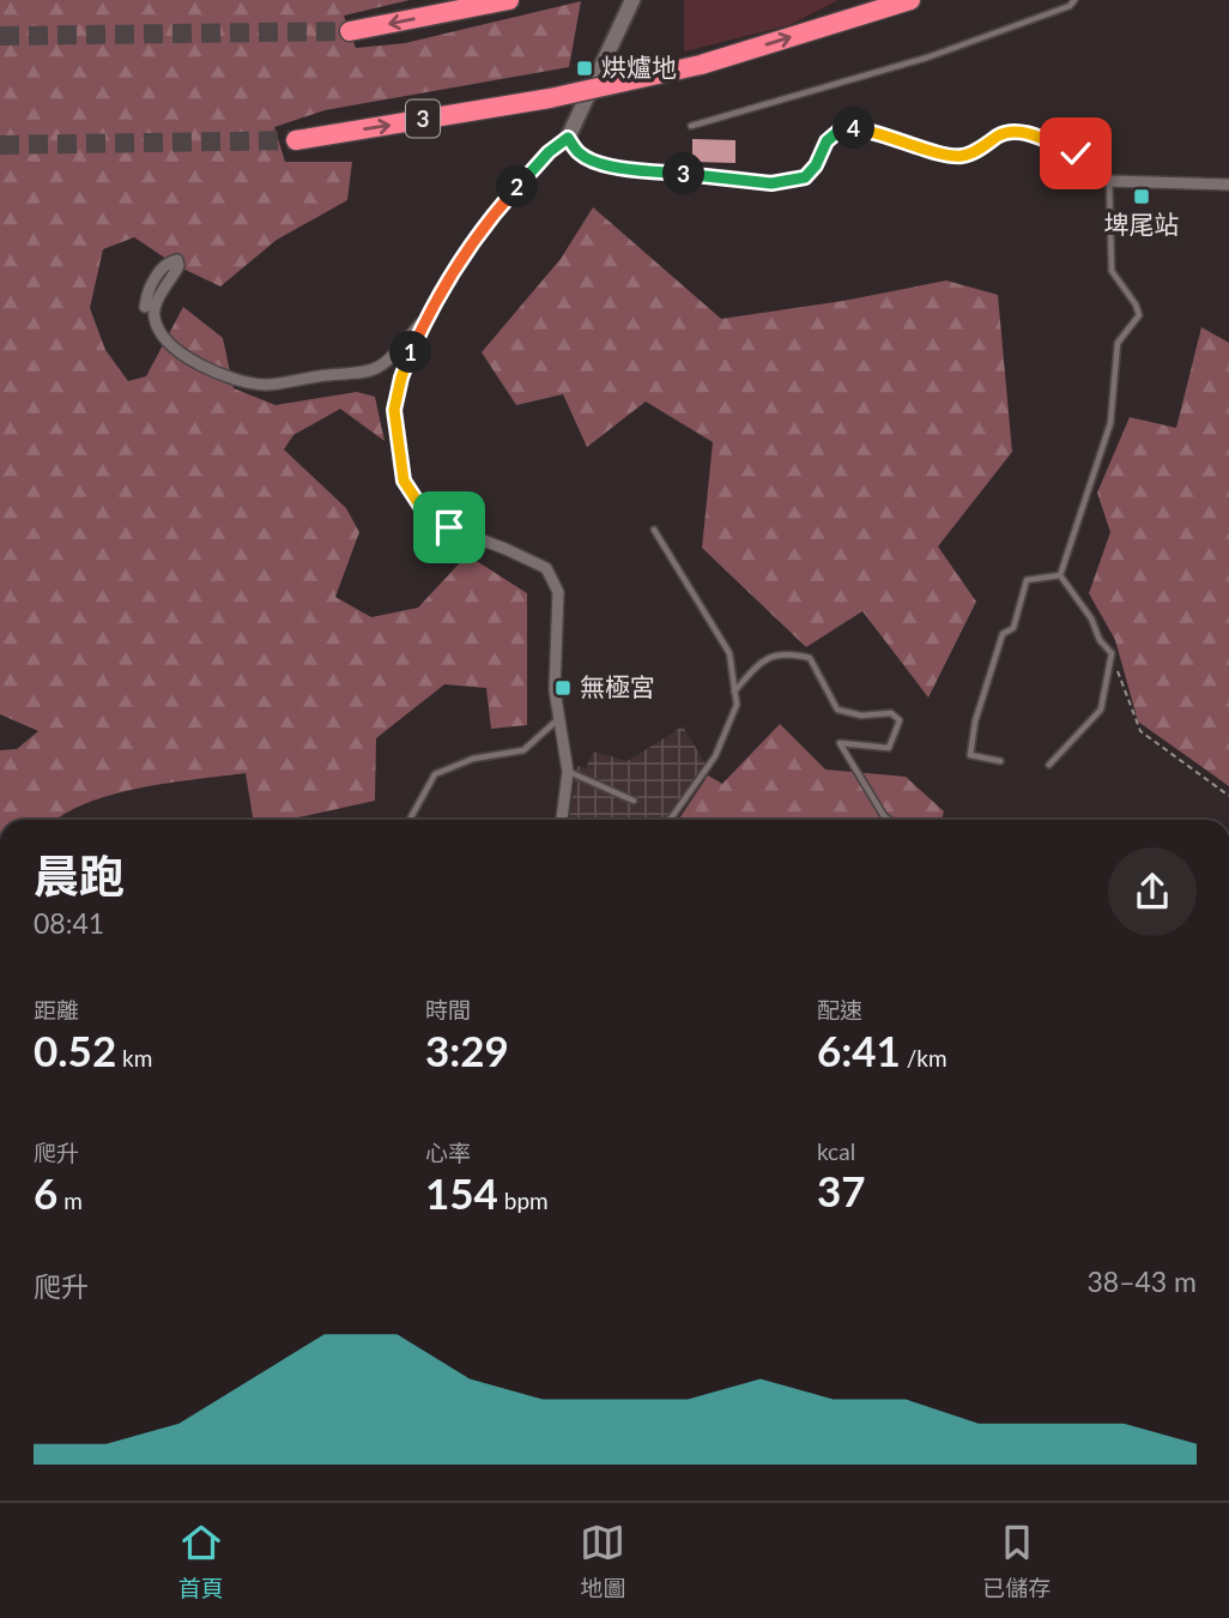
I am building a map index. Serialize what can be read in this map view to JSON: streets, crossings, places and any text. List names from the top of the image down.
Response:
{
  "streets": {
    "highway": ["3"]
  },
  "places": {
    "transit": ["烘爐地", "埤尾站", "無極宮"]
  },
  "page": {
    "pins": [
      "4",
      "3",
      "2",
      "1"
    ],
    "heading": ["晨跑", "08:41"],
    "stats": [
      ["距離", "0.52 km"],
      ["時間", "3:29"],
      ["配速", "6:41 /km"],
      ["爬升", "6 m"],
      ["心率", "154 bpm"],
      ["kcal", "37"]
    ],
    "chart": ["爬升", "38–43 m"],
    "tabs": ["首頁", "地圖", "已儲存"]
  }
}
